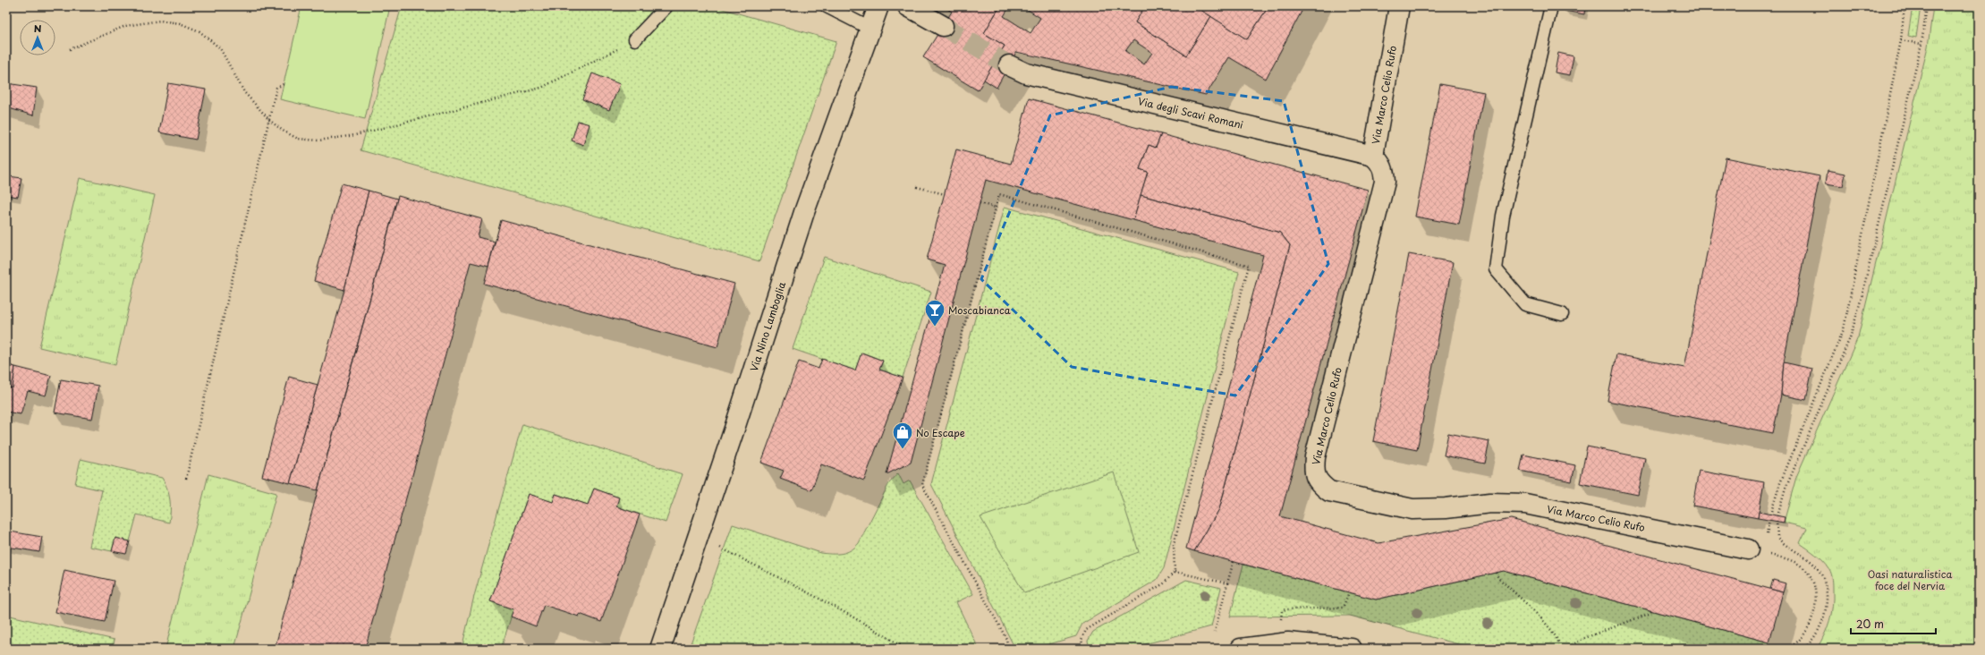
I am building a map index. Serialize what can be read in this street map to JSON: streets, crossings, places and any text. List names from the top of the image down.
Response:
{
  "streets": {
    "street": ["Via Marco Celio Rufo", "Via degli Scavi Romani", "Via Nino Lamboglia"]
  },
  "crossings": [
    ["Via Marco Celio Rufo", "Via degli Scavi Romani"]
  ],
  "parks": ["Oasi naturalistica foce del Nervia"],
  "places": {
    "bar": ["Moscabianca"],
    "shop": ["No Escape"]
  },
  "scale_bar": "20 m",
  "north": "top"
}
